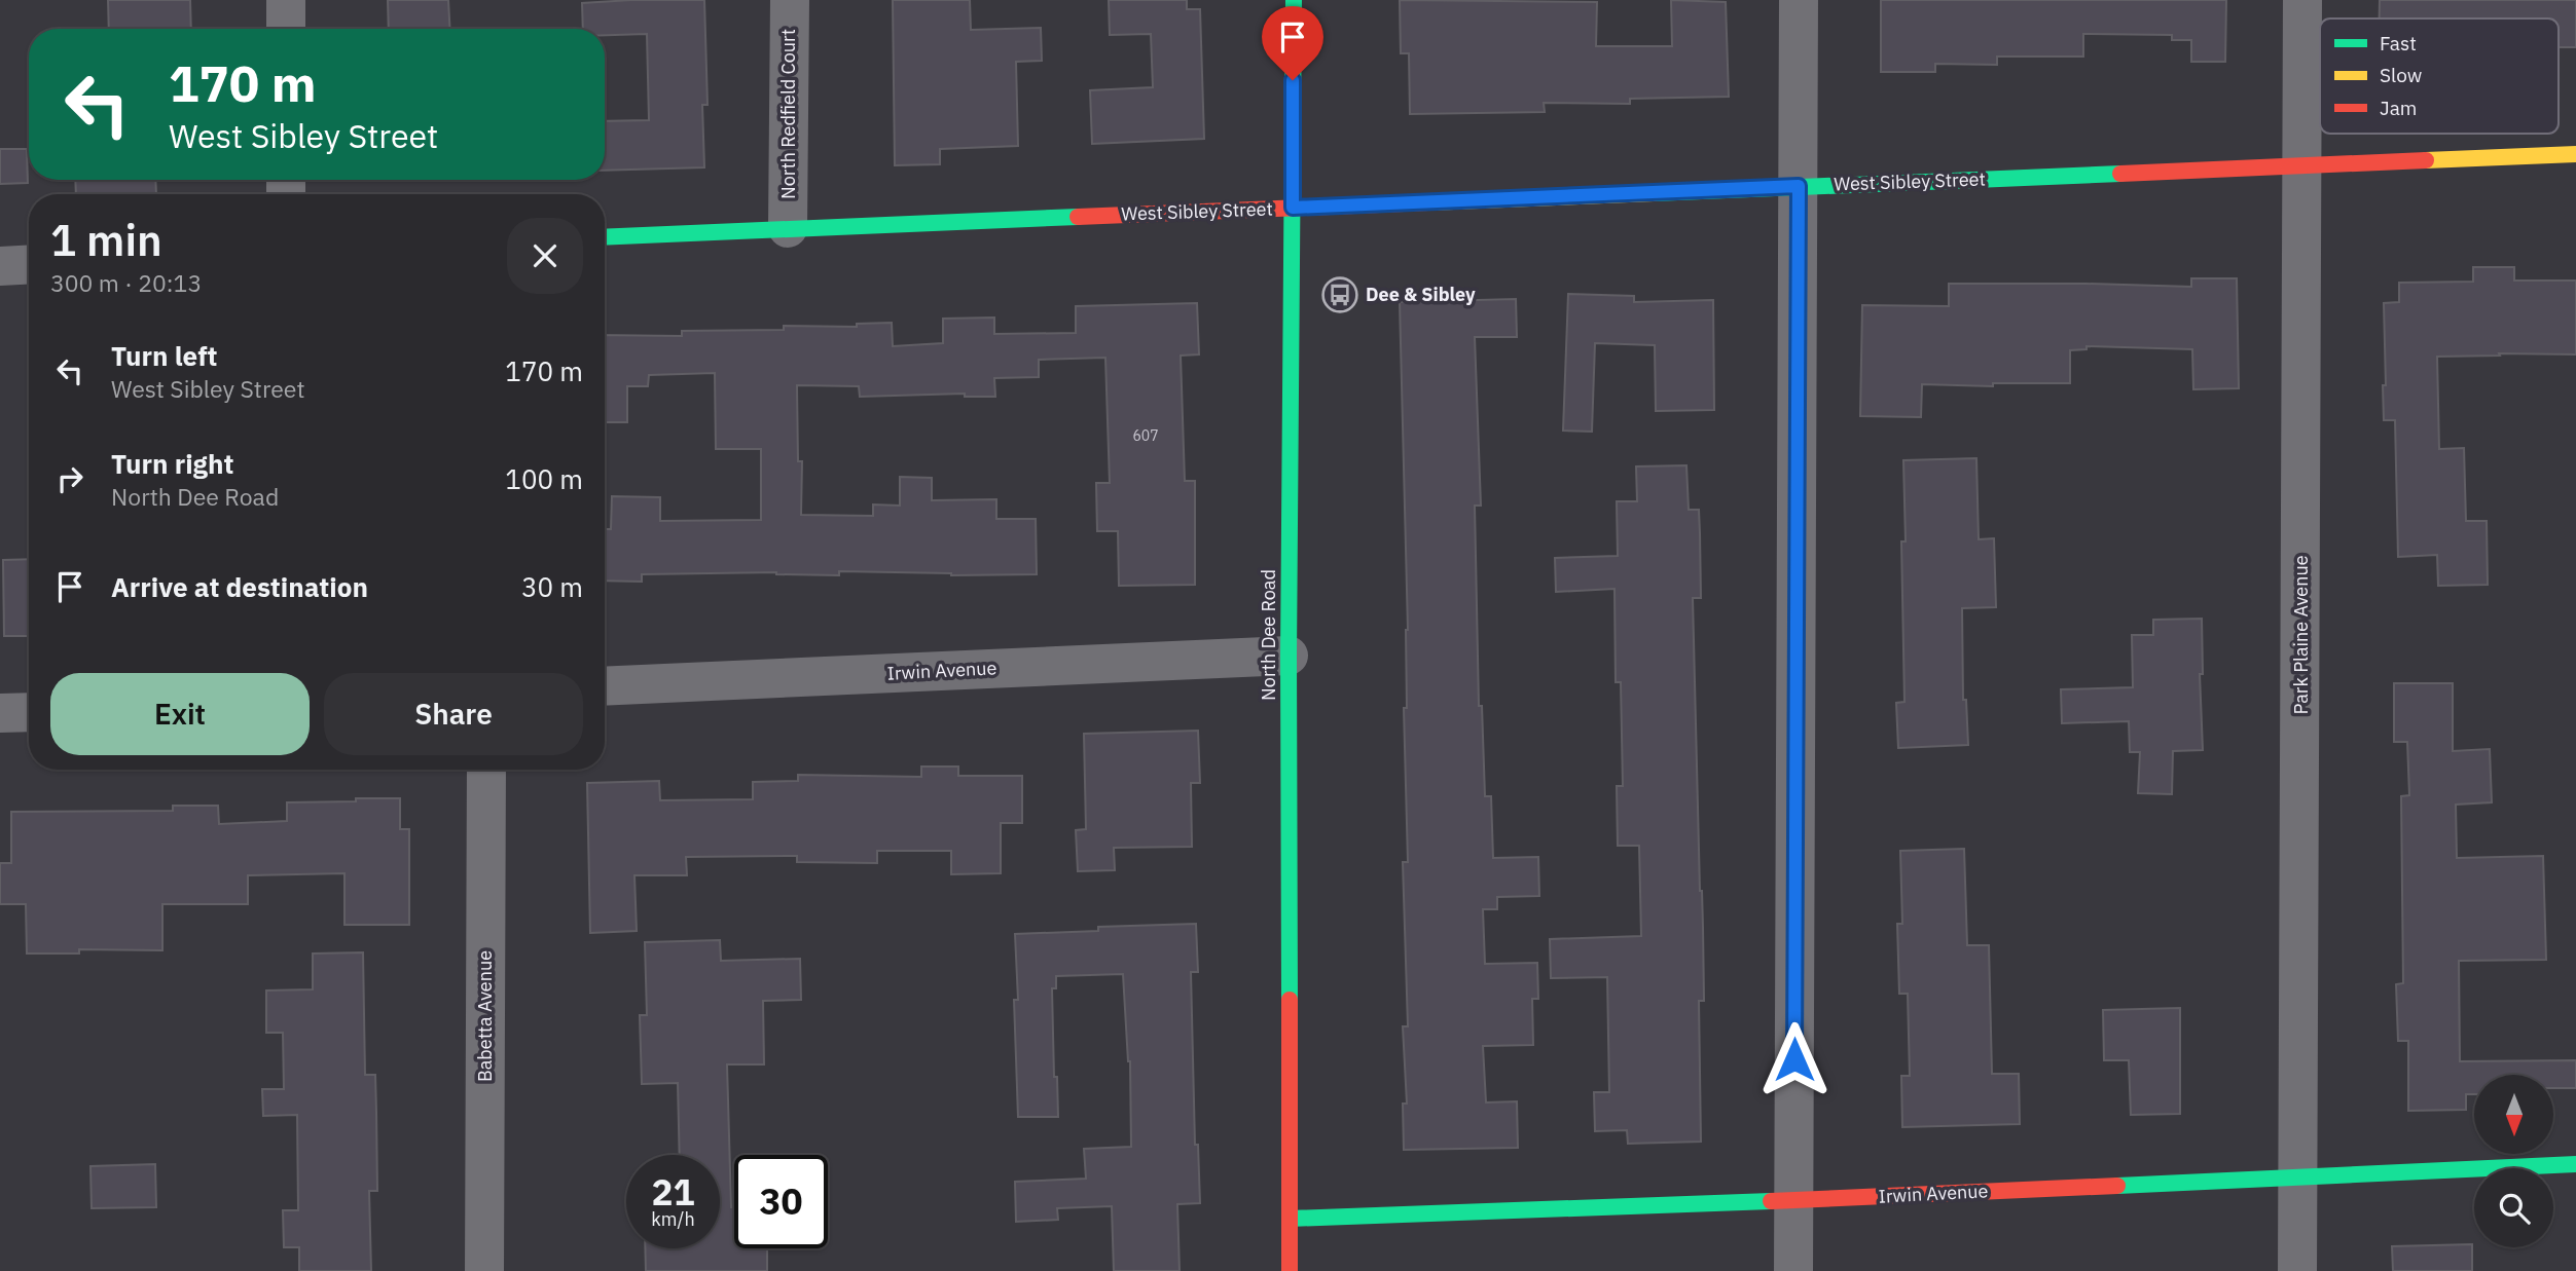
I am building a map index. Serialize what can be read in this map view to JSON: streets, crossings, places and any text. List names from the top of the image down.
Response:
{
  "streets": {
    "street": [
      "North Redfield Court",
      "West Sibley Street",
      "North Dee Road",
      "Park Plaine Avenue",
      "Irwin Avenue",
      "Babetta Avenue"
    ]
  },
  "crossings": [
    ["North Redfield Court", "West Sibley Street"],
    ["West Sibley Street", "North Dee Road"],
    ["West Sibley Street", "Park Plaine Avenue"],
    ["North Dee Road", "Irwin Avenue"],
    ["Park Plaine Avenue", "Irwin Avenue"]
  ],
  "places": {
    "bus stop": ["Dee & Sibley"]
  },
  "house_numbers": ["607"],
  "legend": ["Fast", "Slow", "Jam"],
  "north": "bottom",
  "page": {
    "turn": ["170 m", "West Sibley Street"],
    "heading": ["1 min", "300 m · 20:13"],
    "list": [
      {
        "name": "Turn left",
        "note": "West Sibley Street",
        "value": "170 m"
      },
      {
        "name": "Turn right",
        "note": "North Dee Road",
        "value": "100 m"
      },
      {
        "name": "Arrive at destination",
        "value": "30 m"
      }
    ],
    "buttons": ["Exit", "Share"],
    "speed": "21 km/h",
    "limit": "30"
  }
}
